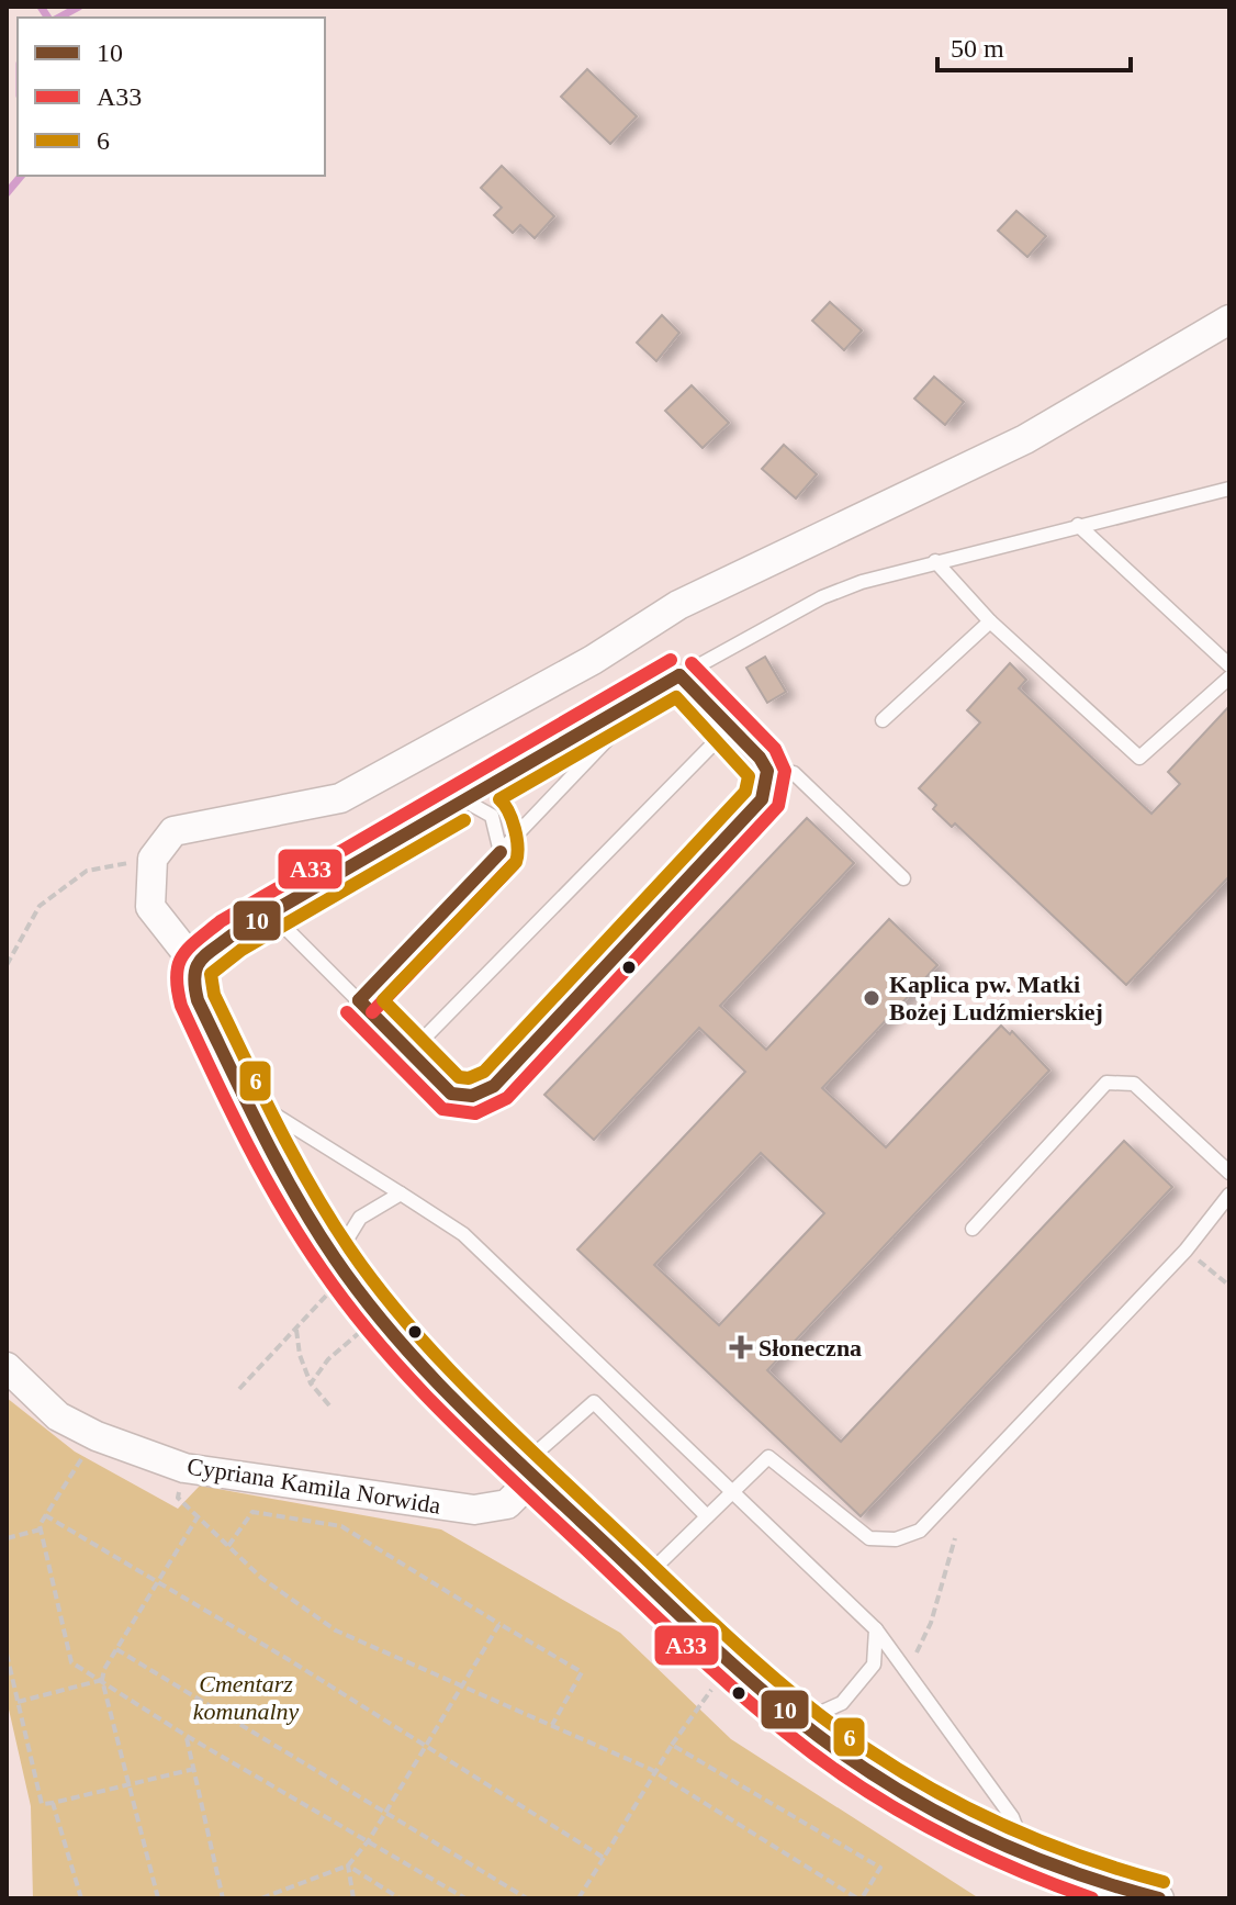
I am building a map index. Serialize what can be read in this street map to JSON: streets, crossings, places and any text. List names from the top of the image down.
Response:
{
  "streets": {
    "street": ["Cypriana Kamila Norwida"]
  },
  "parks": ["Cmentarz komunalny"],
  "places": {
    "other": ["Kaplica pw. Matki Bożej Ludźmierskiej"],
    "health": ["Słoneczna"]
  },
  "lines": ["transit line A33", "transit line 10", "transit line 6"],
  "legend": ["10", "A33", "6"],
  "scale_bar": "50 m"
}
